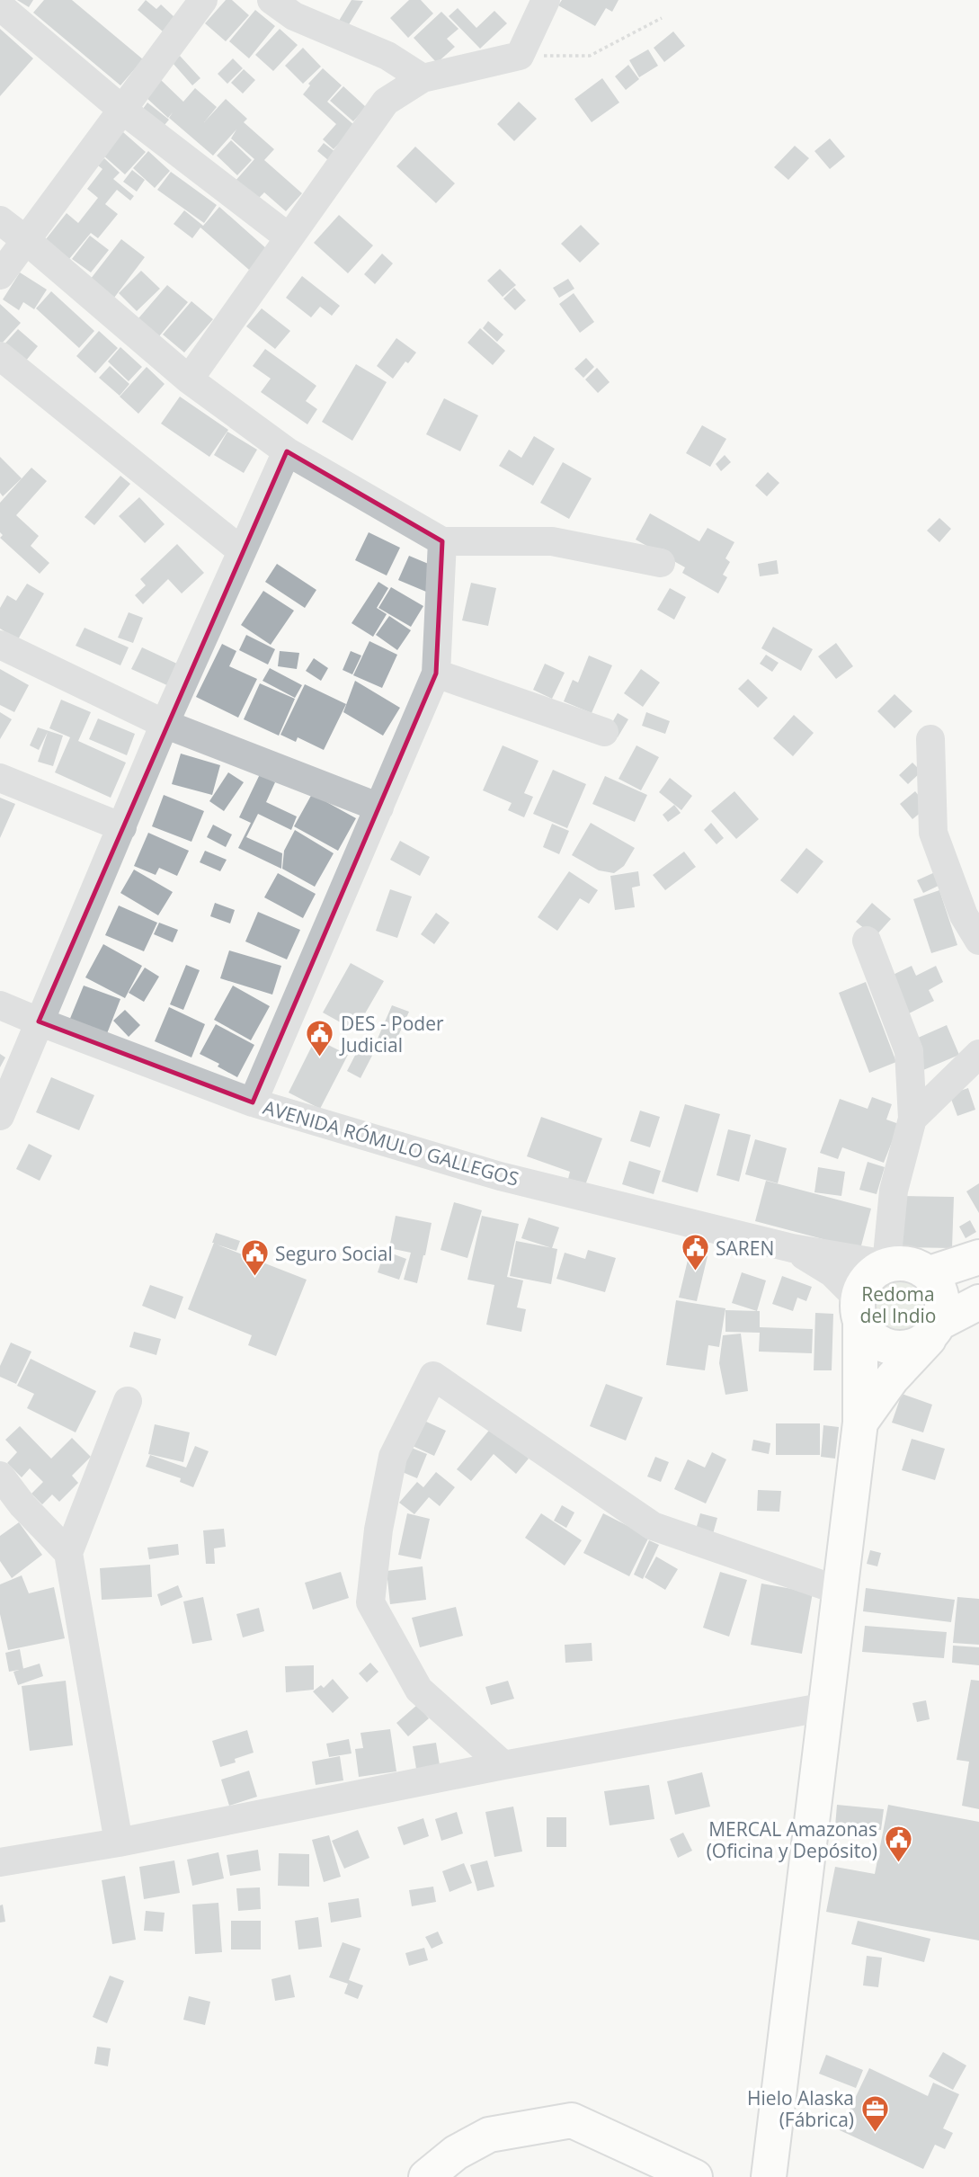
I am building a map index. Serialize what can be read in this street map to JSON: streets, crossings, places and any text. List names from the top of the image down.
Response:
{
  "streets": {
    "street": ["AVENIDA RÓMULO GALLEGOS"]
  },
  "parks": ["Redoma del Indio"],
  "places": {
    "public building": [
      "DES - Poder Judicial",
      "SAREN",
      "Seguro Social",
      "MERCAL Amazonas (Oficina y Depósito)"
    ],
    "office": ["Hielo Alaska (Fábrica)"]
  }
}
